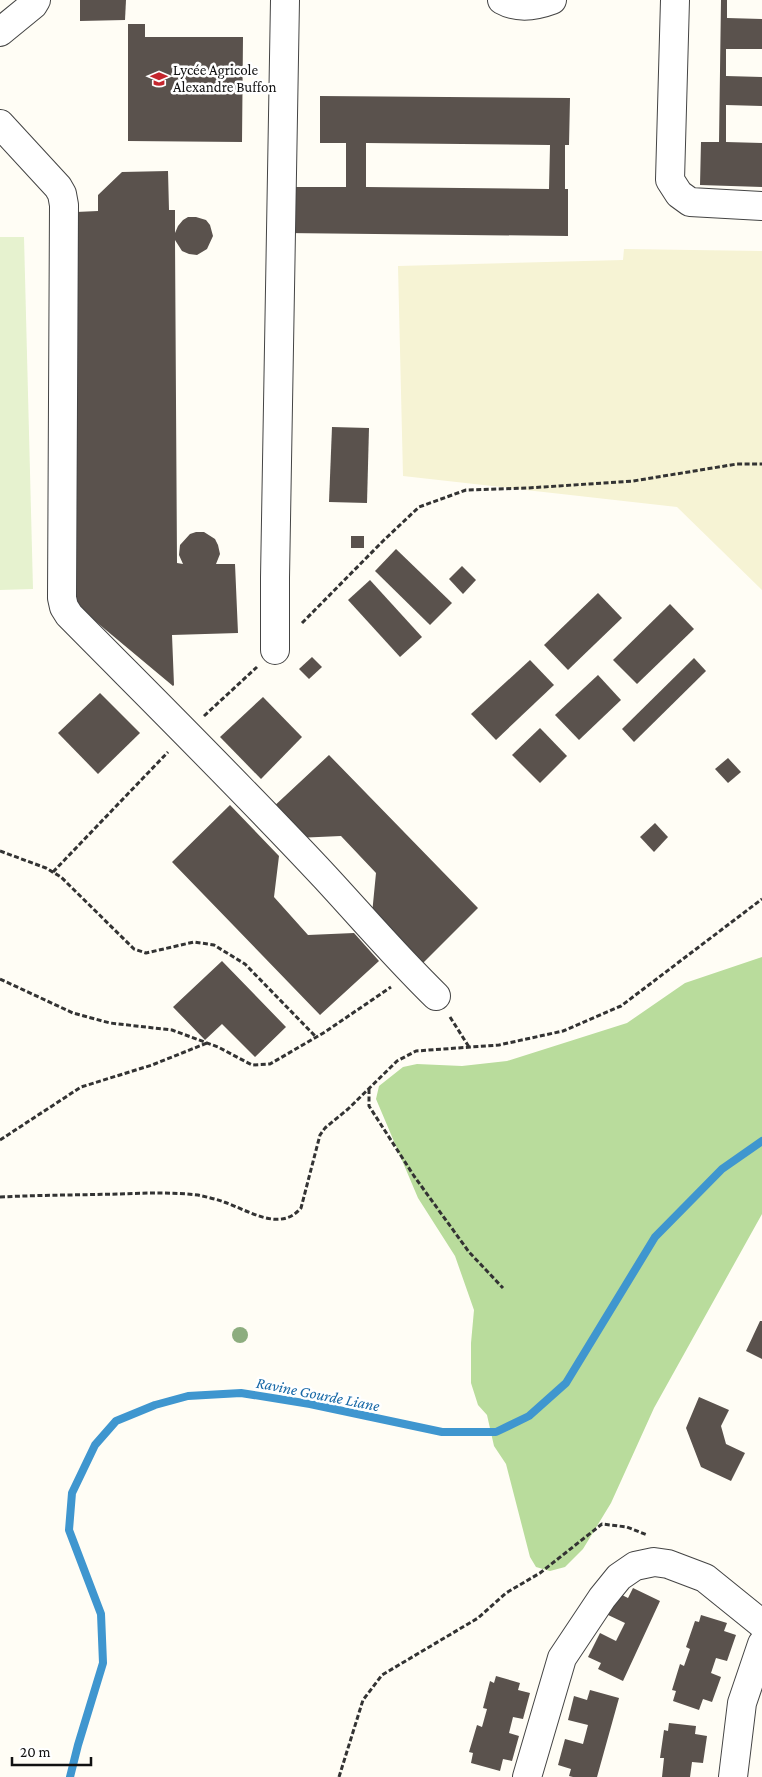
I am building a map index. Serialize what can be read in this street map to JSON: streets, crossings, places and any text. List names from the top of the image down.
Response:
{
  "water": ["Ravine Gourde Liane"],
  "places": {
    "school or university": ["Lycée Agricole Alexandre Buffon"]
  },
  "scale_bar": "20 m"
}
